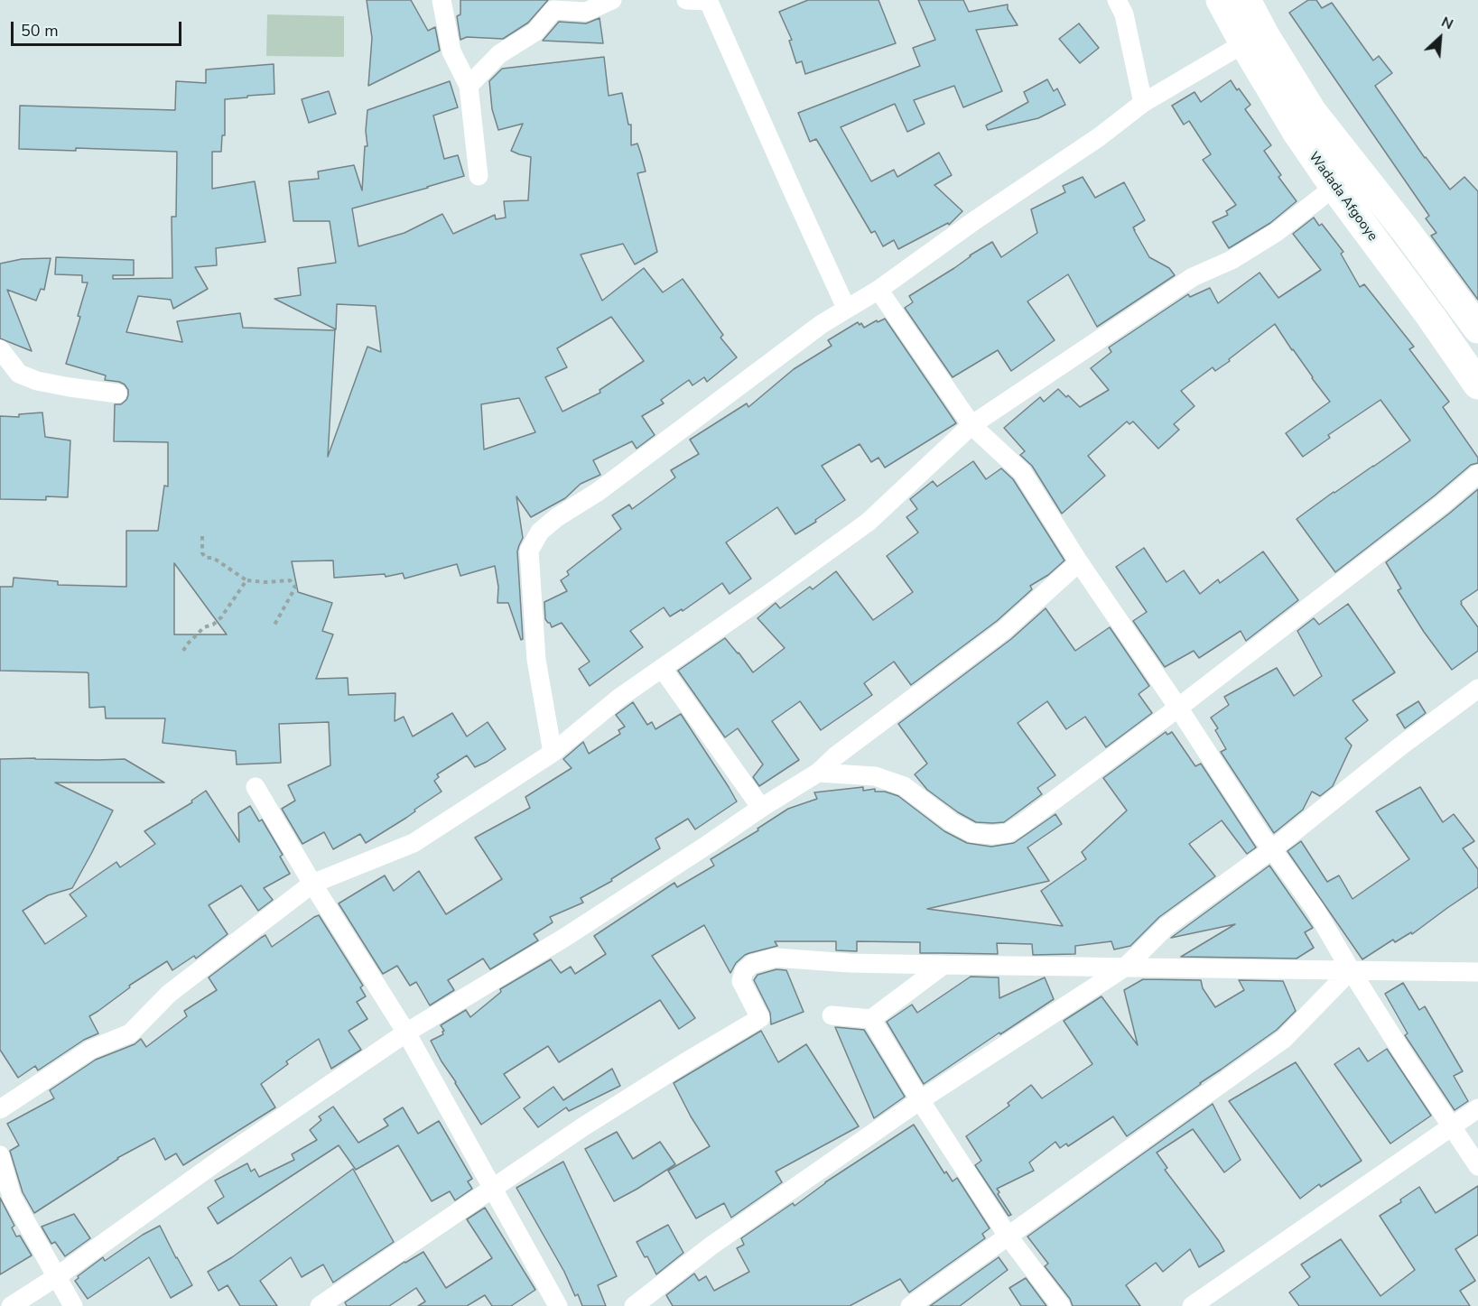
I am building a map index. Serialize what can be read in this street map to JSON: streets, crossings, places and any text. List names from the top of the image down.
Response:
{
  "streets": {
    "highway": ["Wadada Afgooye"]
  },
  "scale_bar": "50 m",
  "north": "top right"
}
